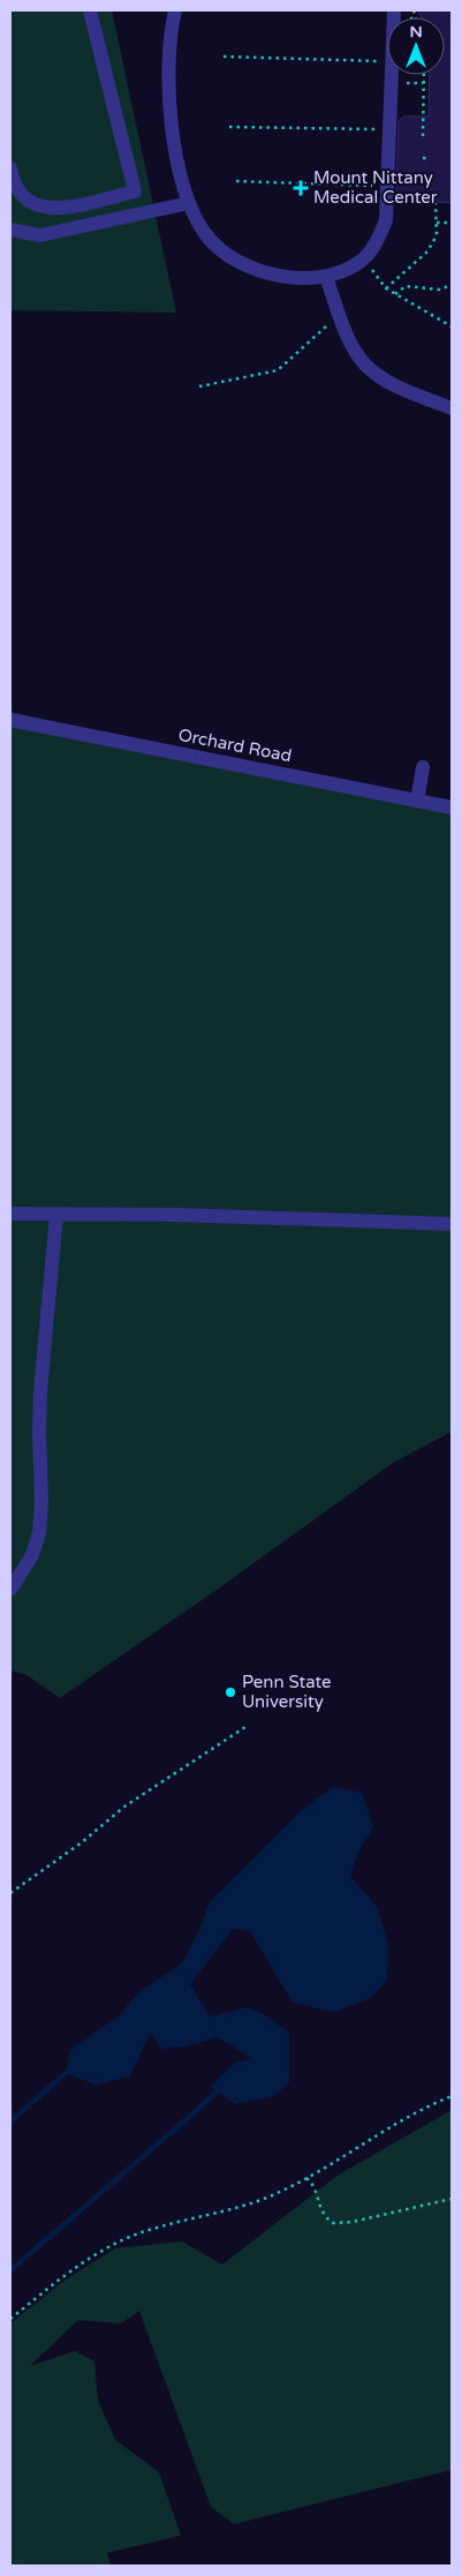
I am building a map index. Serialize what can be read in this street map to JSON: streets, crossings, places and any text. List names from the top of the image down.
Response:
{
  "streets": {
    "street": ["Orchard Road"]
  },
  "places": {
    "health": ["Mount Nittany Medical Center"],
    "other": ["Penn State University"]
  },
  "north": "top"
}
